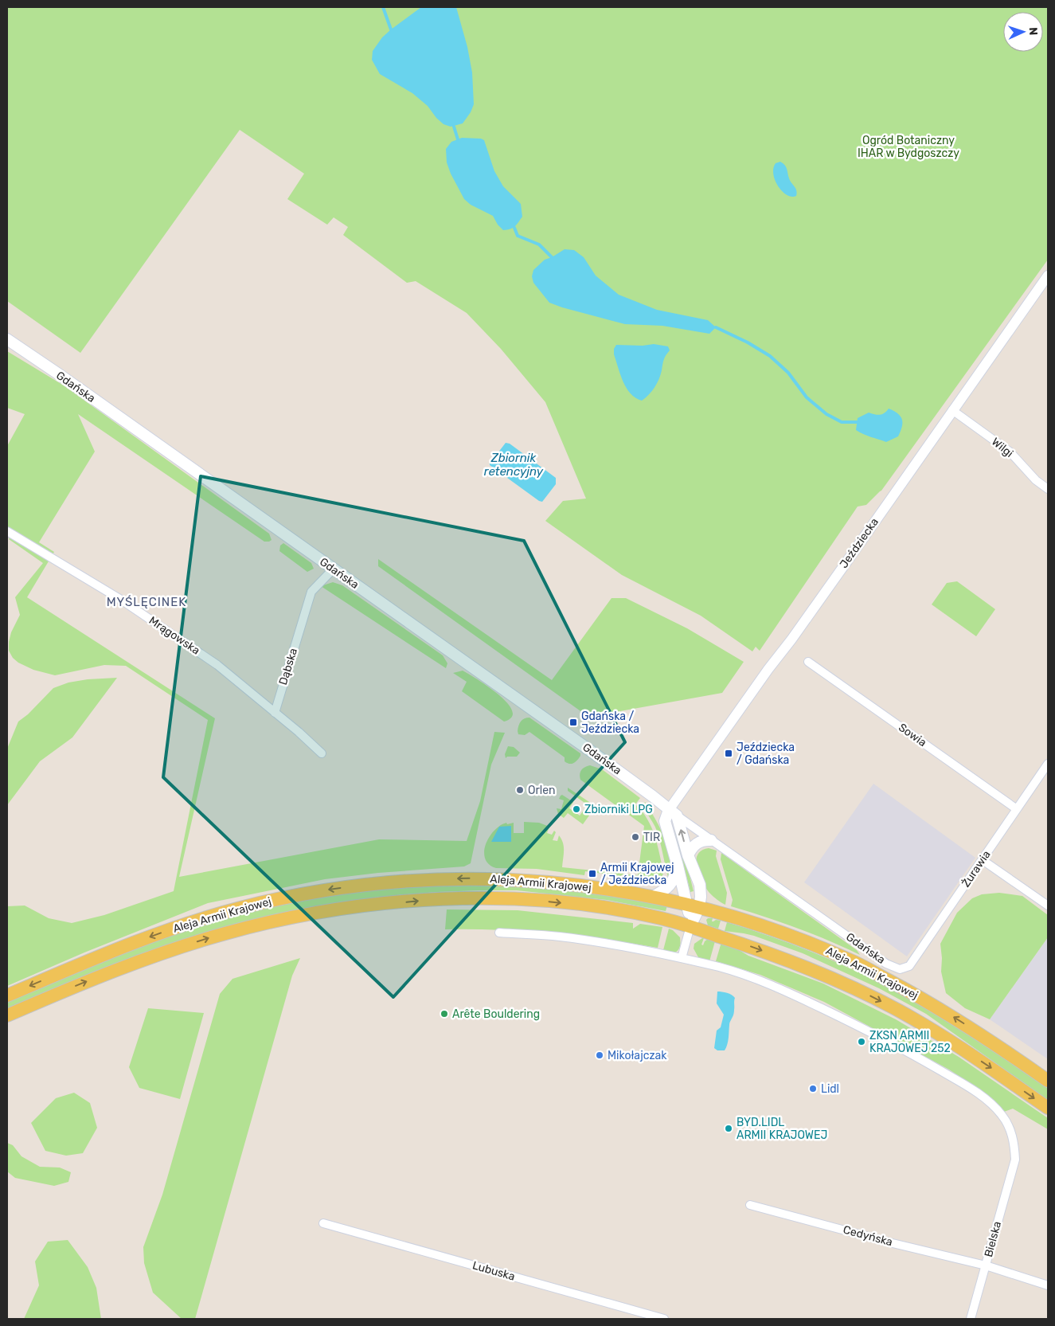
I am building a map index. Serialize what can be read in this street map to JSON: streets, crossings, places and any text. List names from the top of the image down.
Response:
{
  "streets": {
    "main road": ["Gdańska", "Aleja Armii Krajowej"],
    "street": [
      "Wilgi",
      "Jeździecka",
      "Mrągowska",
      "Dąbska",
      "Sowia",
      "Żurawia",
      "Cedyńska",
      "Bielska",
      "Lubuska"
    ]
  },
  "crossings": [
    ["Gdańska", "Jeździecka"],
    ["Gdańska", "Dąbska"],
    ["Gdańska", "Żurawia"],
    ["Wilgi", "Jeździecka"],
    ["Mrągowska", "Dąbska"],
    ["Sowia", "Żurawia"],
    ["Cedyńska", "Bielska"]
  ],
  "districts": ["MYŚLĘCINEK"],
  "water": ["Zbiornik retencyjny"],
  "parks": ["Ogród Botaniczny IHAR w Bydgoszczy"],
  "places": {
    "transit": ["Gdańska / Jeździecka", "Jeździecka / Gdańska", "Armii Krajowej / Jeździecka"],
    "other": [
      "Orlen",
      "Zbiorniki LPG",
      "TIR",
      "Arête Bouldering",
      "ZKSN ARMII KRAJOWEJ 252",
      "Mikołajczak",
      "Lidl",
      "BYD.LIDL ARMII KRAJOWEJ"
    ]
  },
  "north": "right"
}
